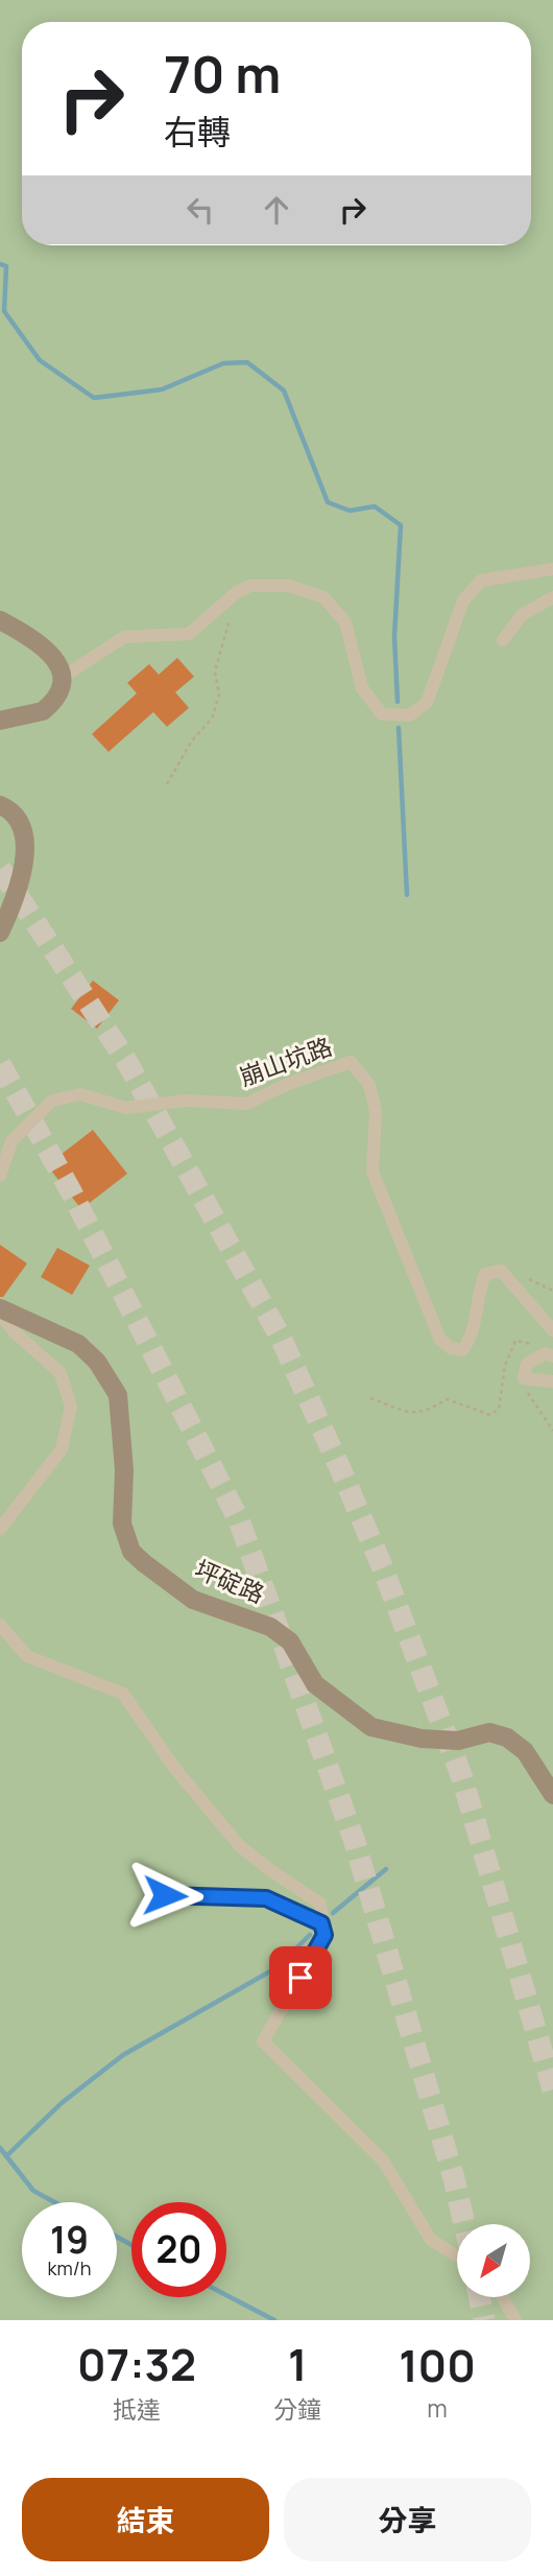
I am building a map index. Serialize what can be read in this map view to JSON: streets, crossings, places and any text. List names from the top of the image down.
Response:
{
  "streets": {
    "main road": ["坪碇路"],
    "street": ["崩山坑路"]
  },
  "north": "bottom left",
  "page": {
    "turn": ["70 m", "右轉"],
    "speed": "19 km/h",
    "limit": "20",
    "eta": [
      "07:32",
      "抵達",
      "1",
      "分鐘",
      "100",
      "m"
    ],
    "buttons": ["結束", "分享"]
  }
}
